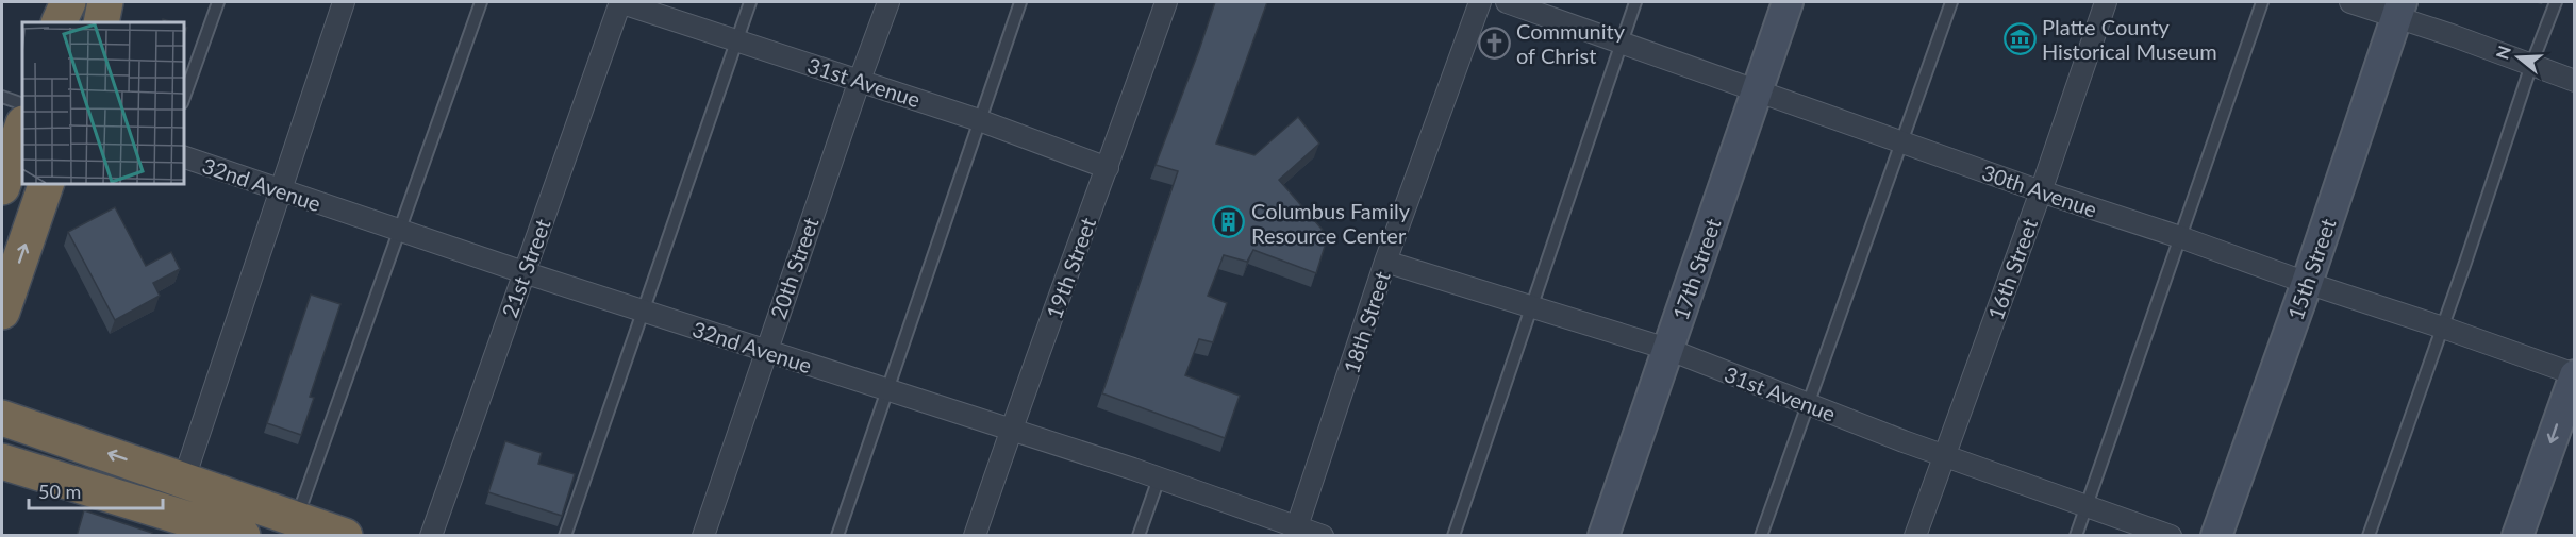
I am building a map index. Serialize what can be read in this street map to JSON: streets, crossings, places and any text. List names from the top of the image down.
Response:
{
  "streets": {
    "main road": ["17th Street", "15th Street"],
    "street": [
      "31st Avenue",
      "32nd Avenue",
      "30th Avenue",
      "21st Street",
      "20th Street",
      "19th Street",
      "16th Street",
      "18th Street"
    ]
  },
  "crossings": [
    ["31st Avenue", "21st Street"],
    ["31st Avenue", "20th Street"],
    ["31st Avenue", "19th Street"],
    ["31st Avenue", "17th Street"],
    ["31st Avenue", "16th Street"],
    ["31st Avenue", "18th Street"],
    ["32nd Avenue", "21st Street"],
    ["32nd Avenue", "20th Street"],
    ["32nd Avenue", "19th Street"],
    ["32nd Avenue", "18th Street"],
    ["30th Avenue", "17th Street"],
    ["30th Avenue", "16th Street"],
    ["30th Avenue", "15th Street"]
  ],
  "places": {
    "museum": ["Platte County Historical Museum"],
    "church": ["Community of Christ"],
    "building": ["Columbus Family Resource Center"]
  },
  "scale_bar": "50 m",
  "north": "left"
}
